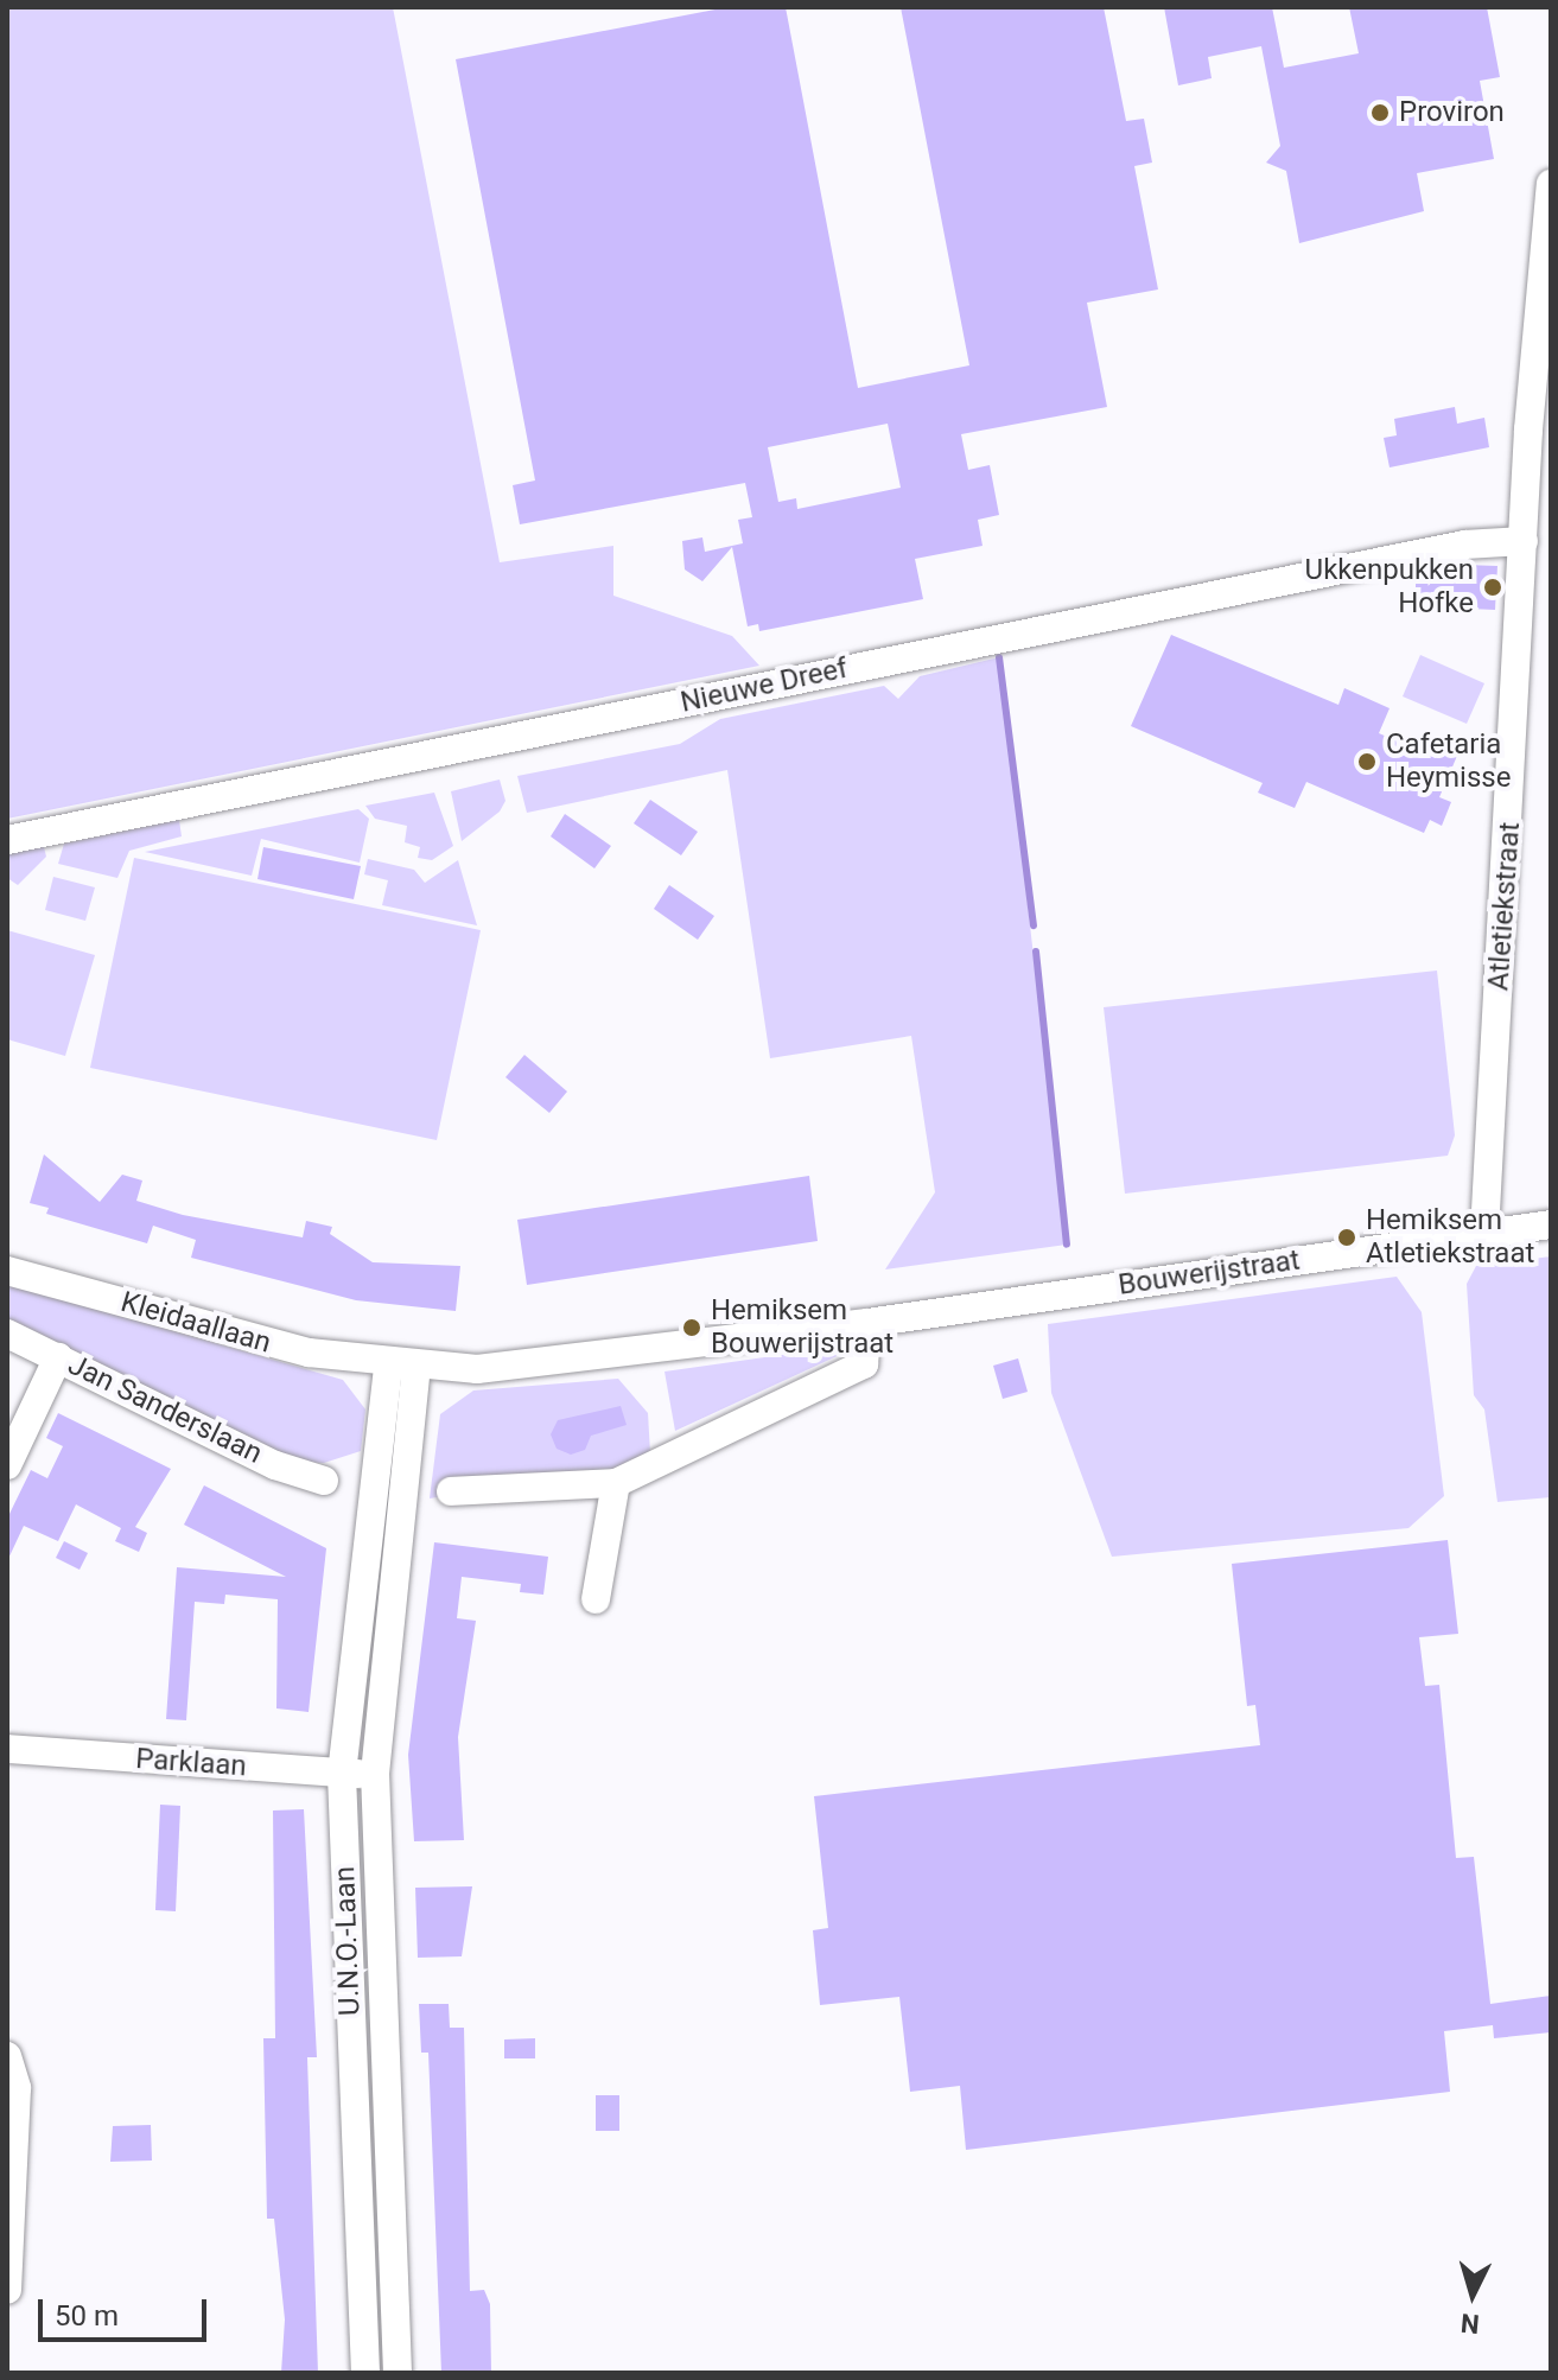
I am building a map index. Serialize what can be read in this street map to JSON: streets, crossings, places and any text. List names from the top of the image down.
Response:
{
  "streets": {
    "street": [
      "Nieuwe Dreef",
      "Atletiekstraat",
      "Bouwerijstraat",
      "Kleidaallaan",
      "Jan Sanderslaan",
      "Parklaan",
      "U.N.O.-Laan"
    ]
  },
  "crossings": [
    ["Nieuwe Dreef", "Atletiekstraat"],
    ["Atletiekstraat", "Bouwerijstraat"],
    ["Bouwerijstraat", "Kleidaallaan"],
    ["Bouwerijstraat", "U.N.O.-Laan"],
    ["Kleidaallaan", "U.N.O.-Laan"],
    ["Parklaan", "U.N.O.-Laan"]
  ],
  "places": [
    "Proviron",
    "Ukkenpukken Hofke",
    "Cafetaria Heymisse",
    "Hemiksem Atletiekstraat",
    "Hemiksem Bouwerijstraat"
  ],
  "scale_bar": "50 m",
  "north": "bottom"
}
